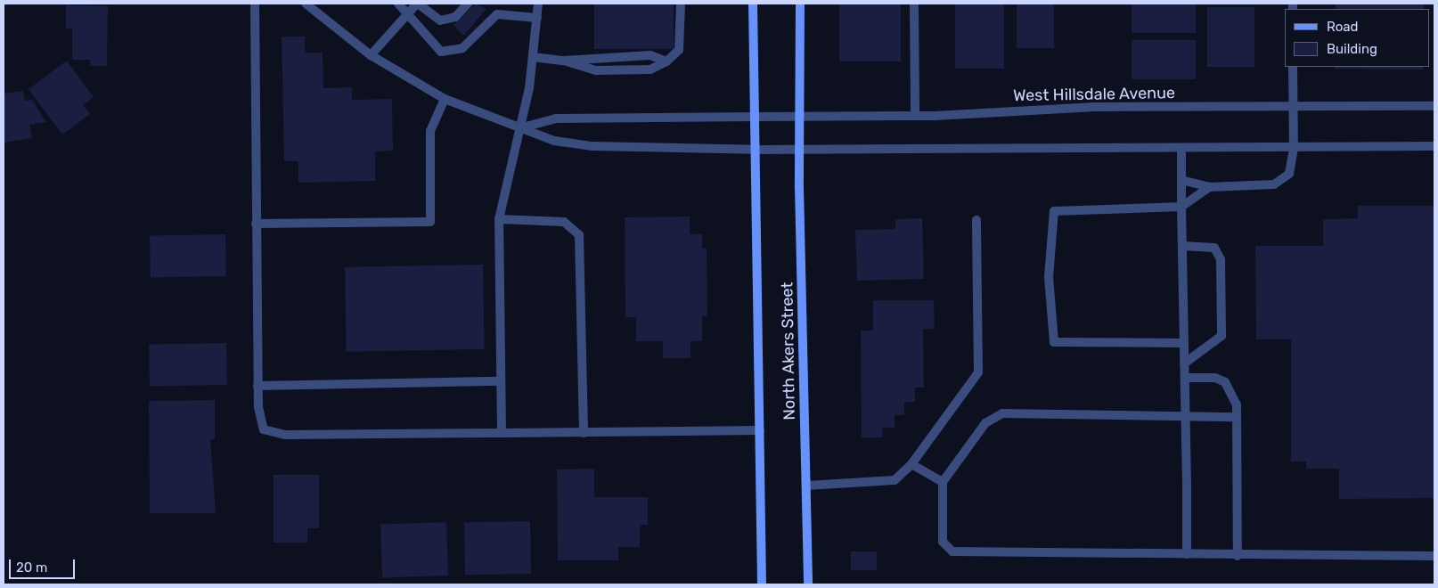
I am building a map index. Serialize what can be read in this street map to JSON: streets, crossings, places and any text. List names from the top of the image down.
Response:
{
  "streets": {
    "main road": ["North Akers Street"],
    "street": ["West Hillsdale Avenue"]
  },
  "crossings": [
    ["West Hillsdale Avenue", "North Akers Street"]
  ],
  "legend": ["Road", "Building"],
  "scale_bar": "20 m"
}
